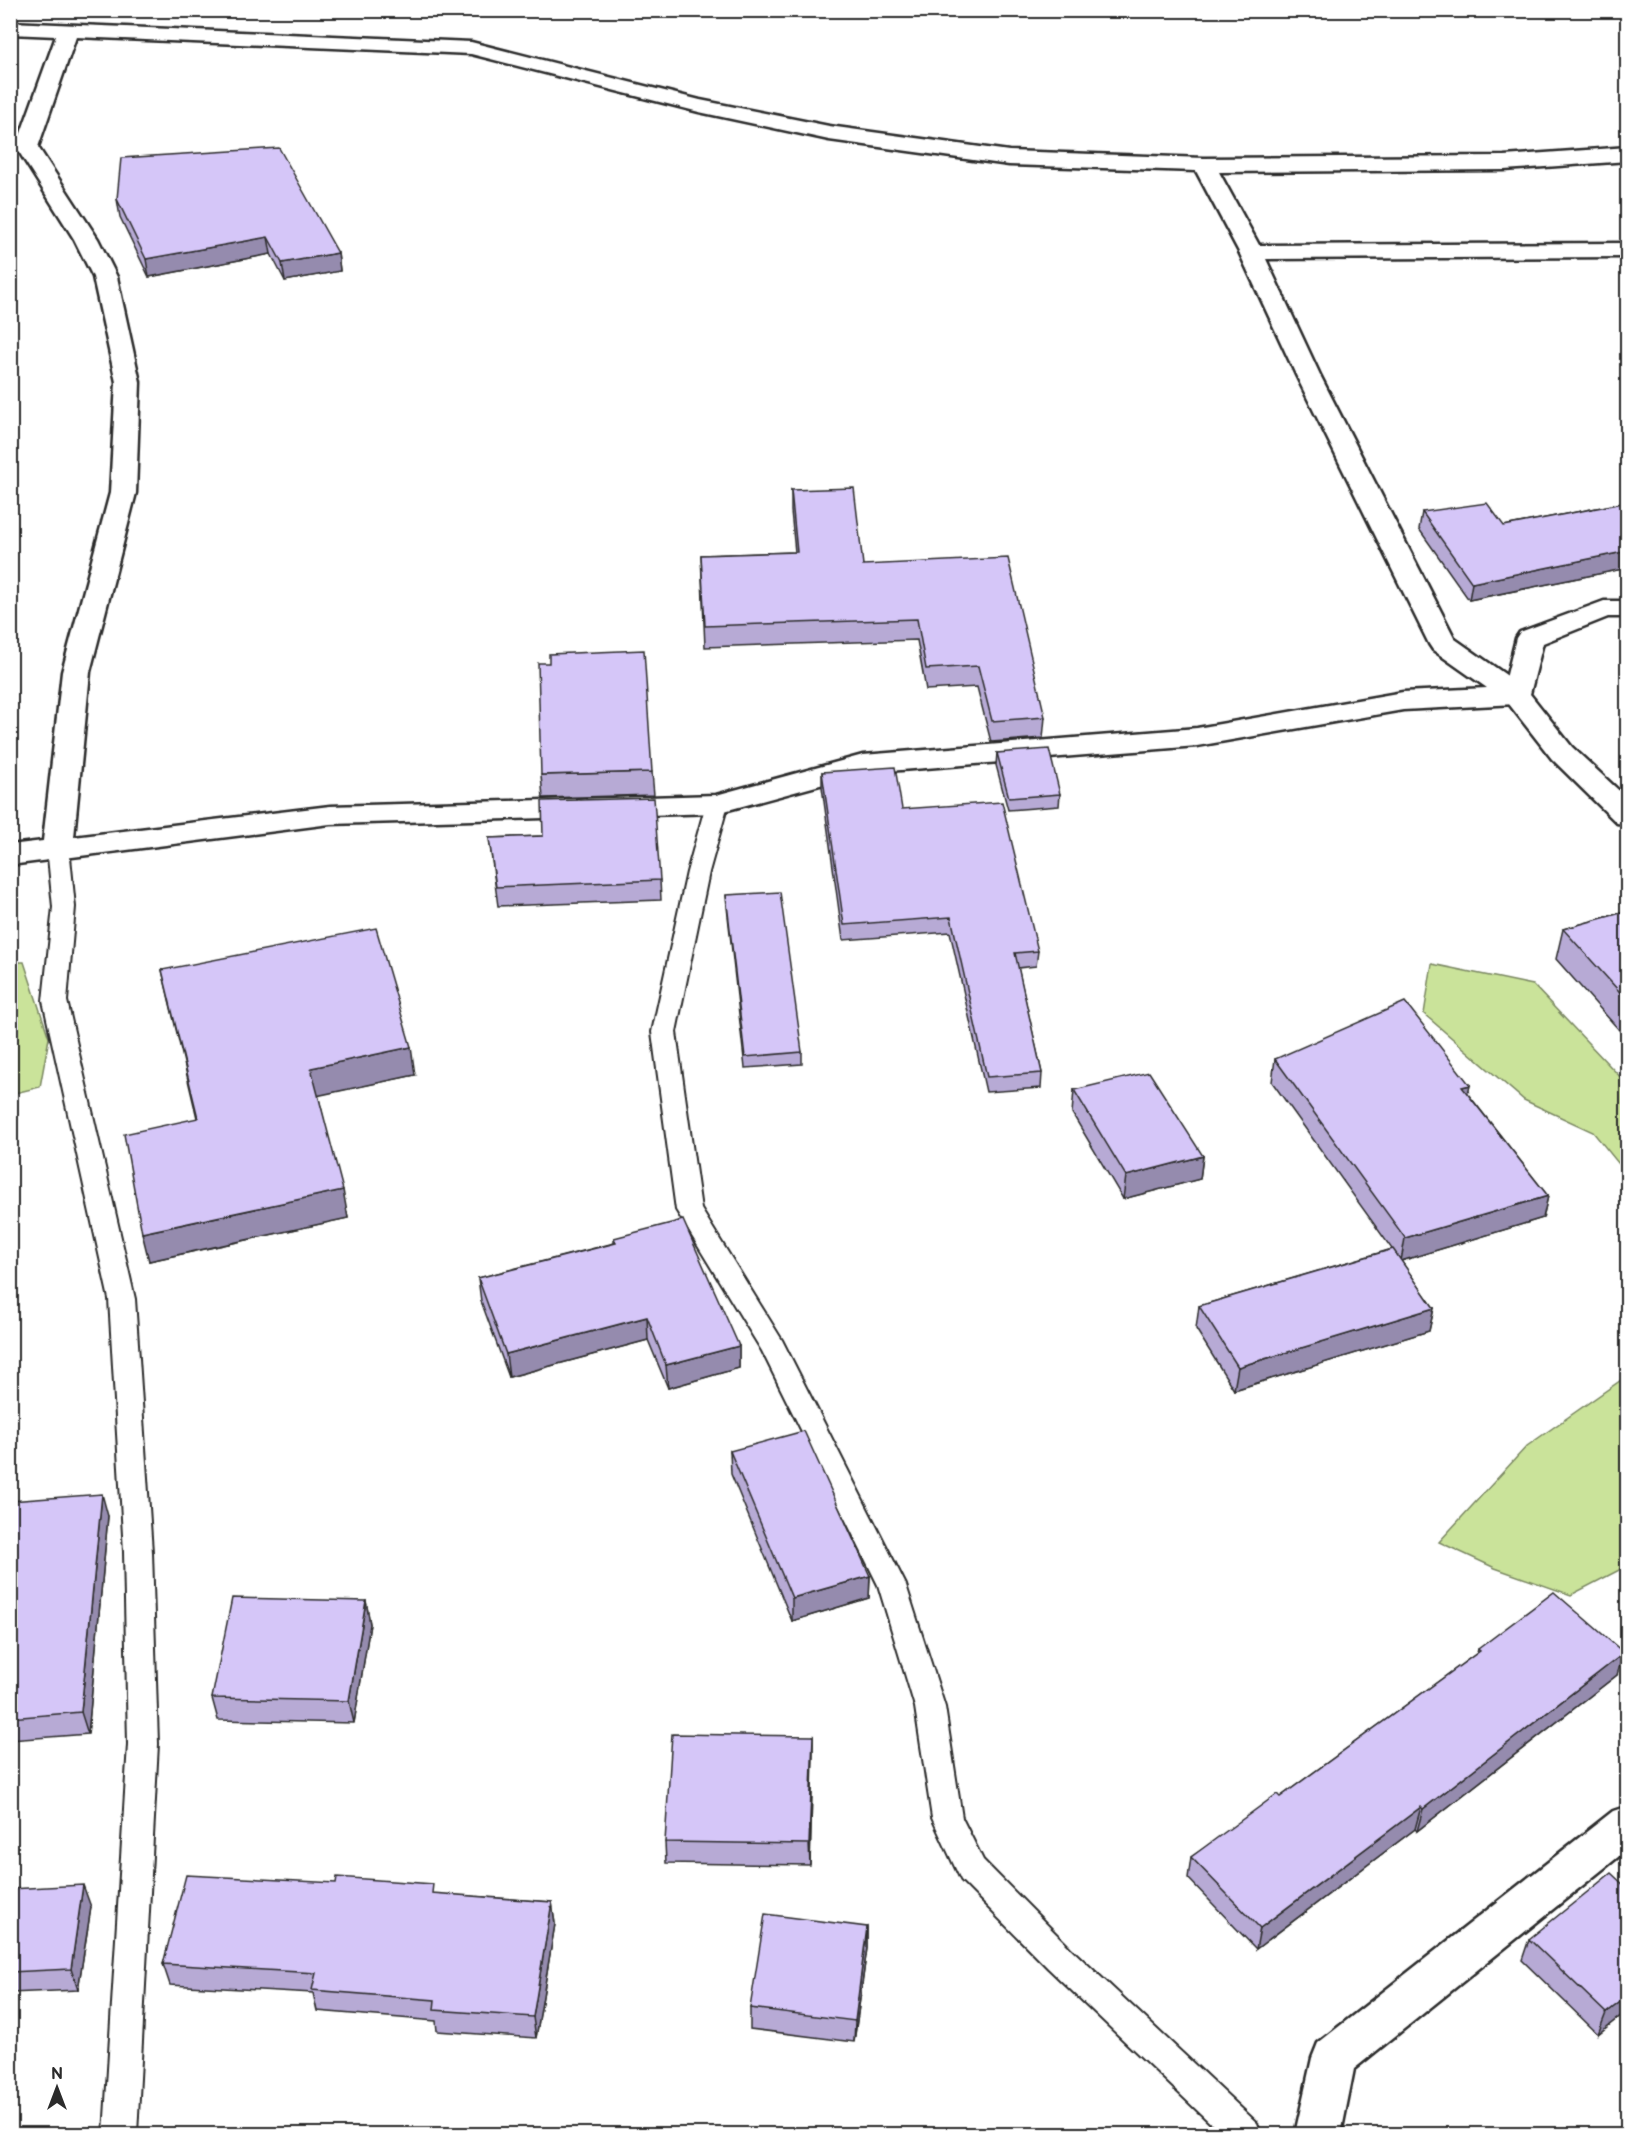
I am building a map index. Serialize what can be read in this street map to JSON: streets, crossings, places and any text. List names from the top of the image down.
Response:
{
  "north": "top"
}
